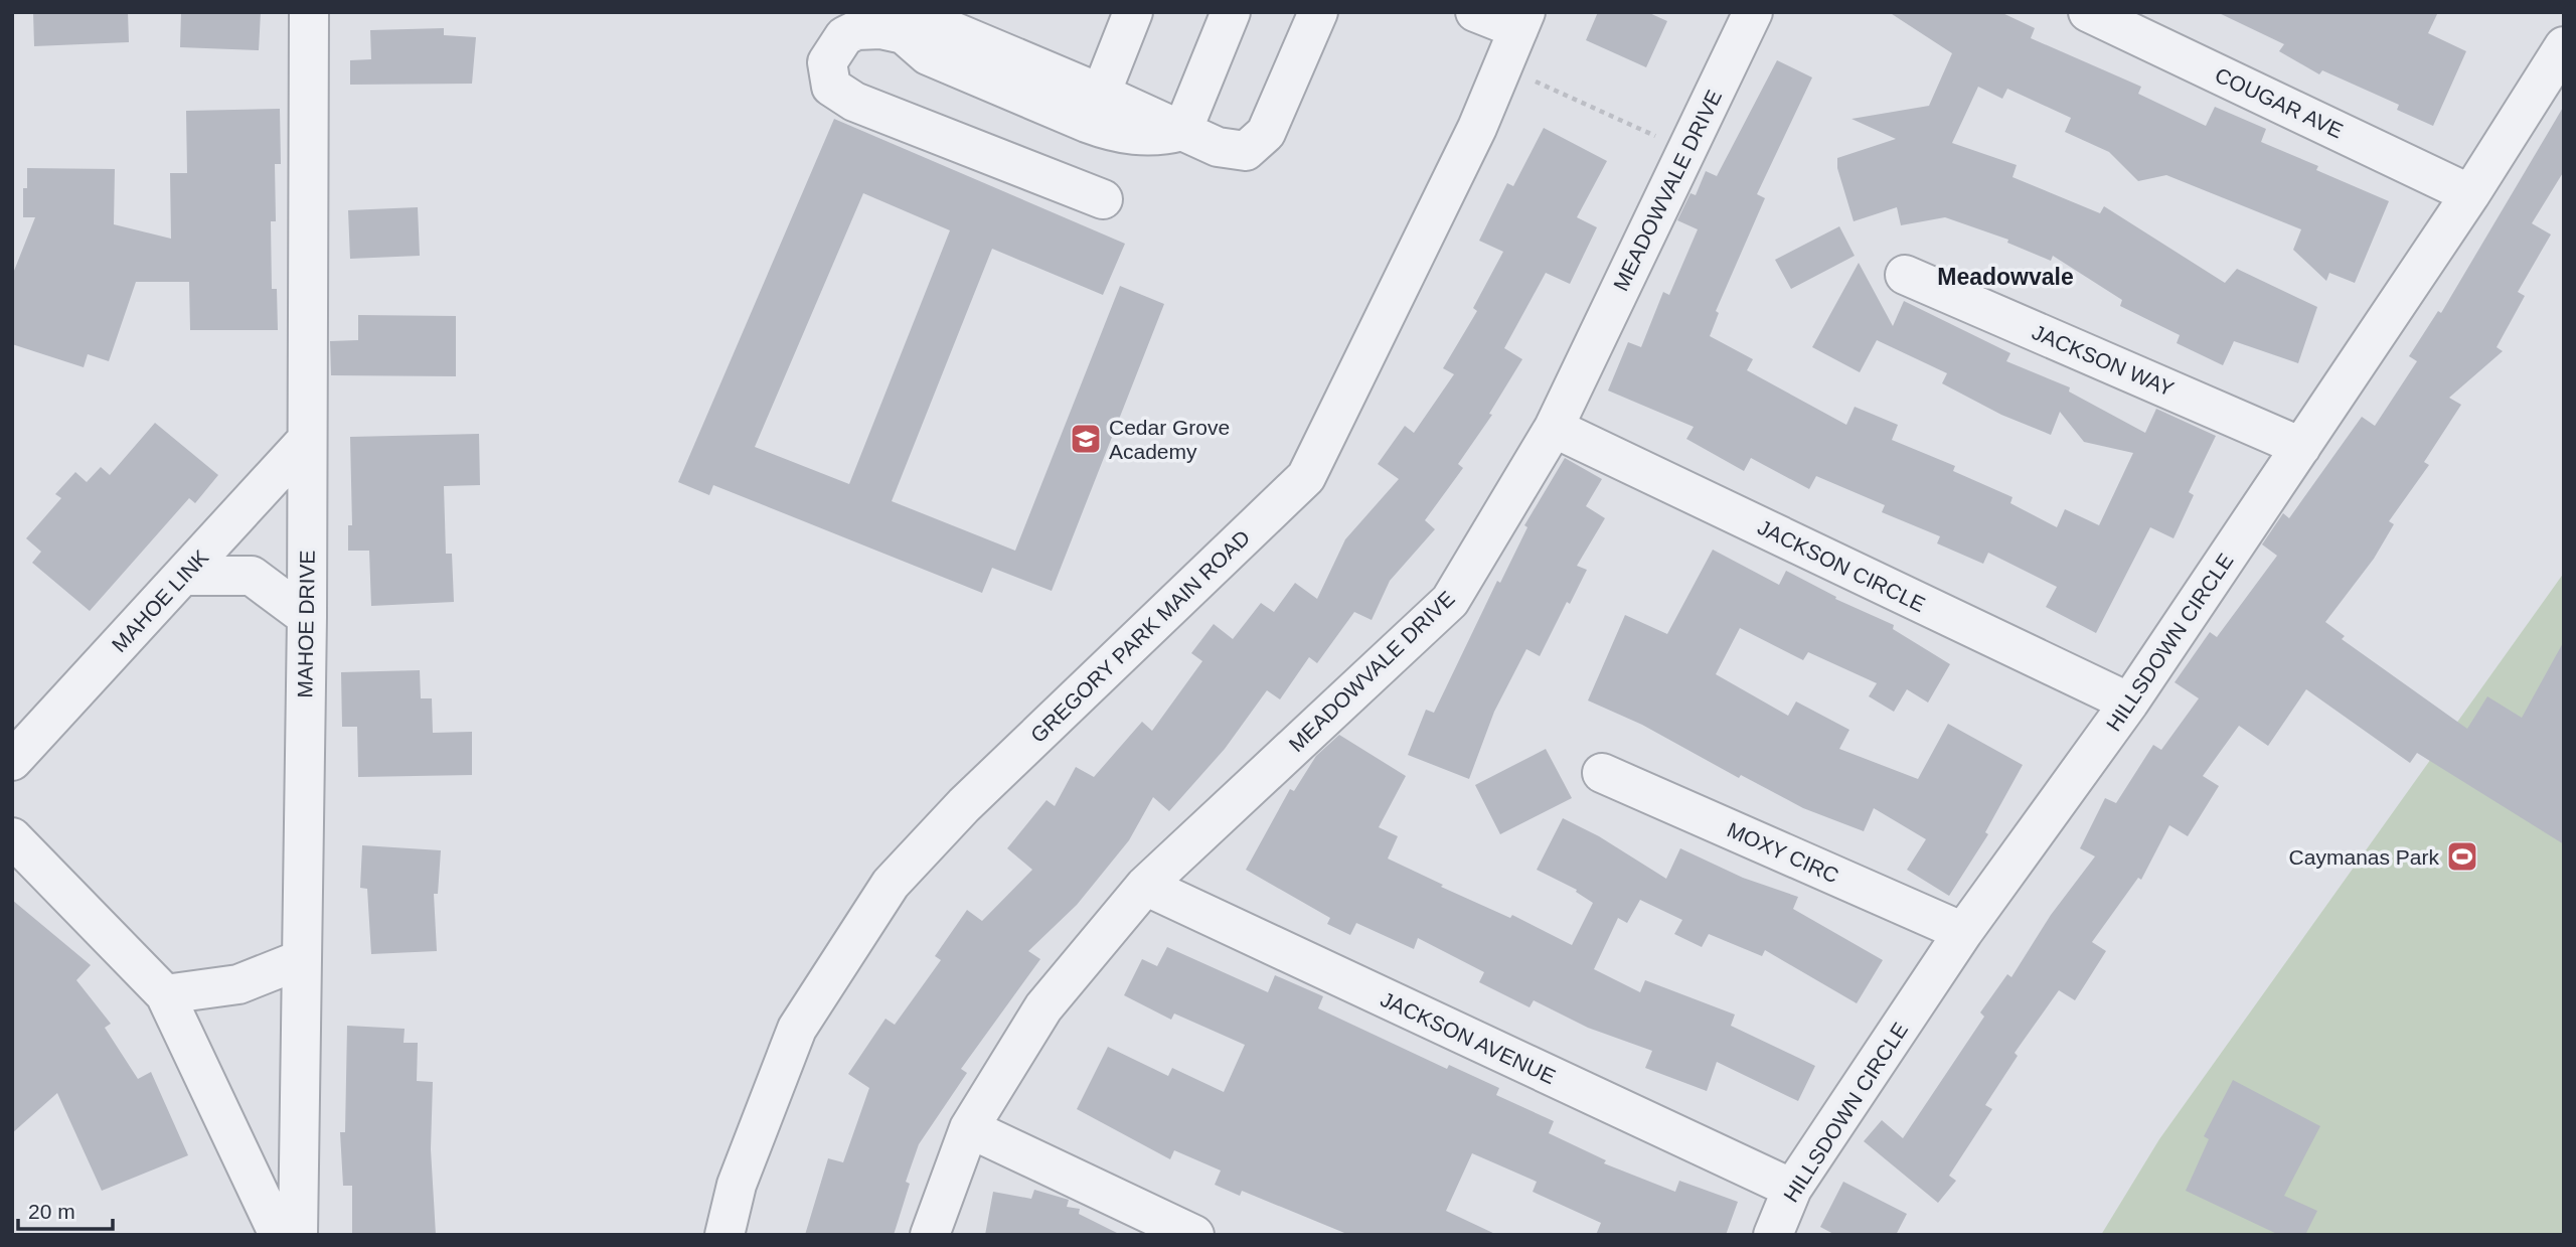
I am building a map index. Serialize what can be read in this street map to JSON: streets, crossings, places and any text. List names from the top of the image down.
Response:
{
  "streets": {
    "street": [
      "COUGAR AVE",
      "MEADOWVALE DRIVE",
      "JACKSON WAY",
      "JACKSON CIRCLE",
      "MAHOE LINK",
      "MAHOE DRIVE",
      "GREGORY PARK MAIN ROAD",
      "HILLSDOWN CIRCLE",
      "MOXY CIRC",
      "JACKSON AVENUE"
    ]
  },
  "crossings": [
    ["COUGAR AVE", "HILLSDOWN CIRCLE"],
    ["MEADOWVALE DRIVE", "JACKSON CIRCLE"],
    ["MEADOWVALE DRIVE", "JACKSON AVENUE"],
    ["JACKSON WAY", "HILLSDOWN CIRCLE"],
    ["JACKSON CIRCLE", "HILLSDOWN CIRCLE"],
    ["MAHOE LINK", "MAHOE DRIVE"],
    ["HILLSDOWN CIRCLE", "MOXY CIRC"],
    ["HILLSDOWN CIRCLE", "JACKSON AVENUE"]
  ],
  "districts": ["Meadowvale"],
  "places": {
    "school or university": ["Cedar Grove Academy"],
    "sports": ["Caymanas Park"]
  },
  "scale_bar": "20 m"
}
